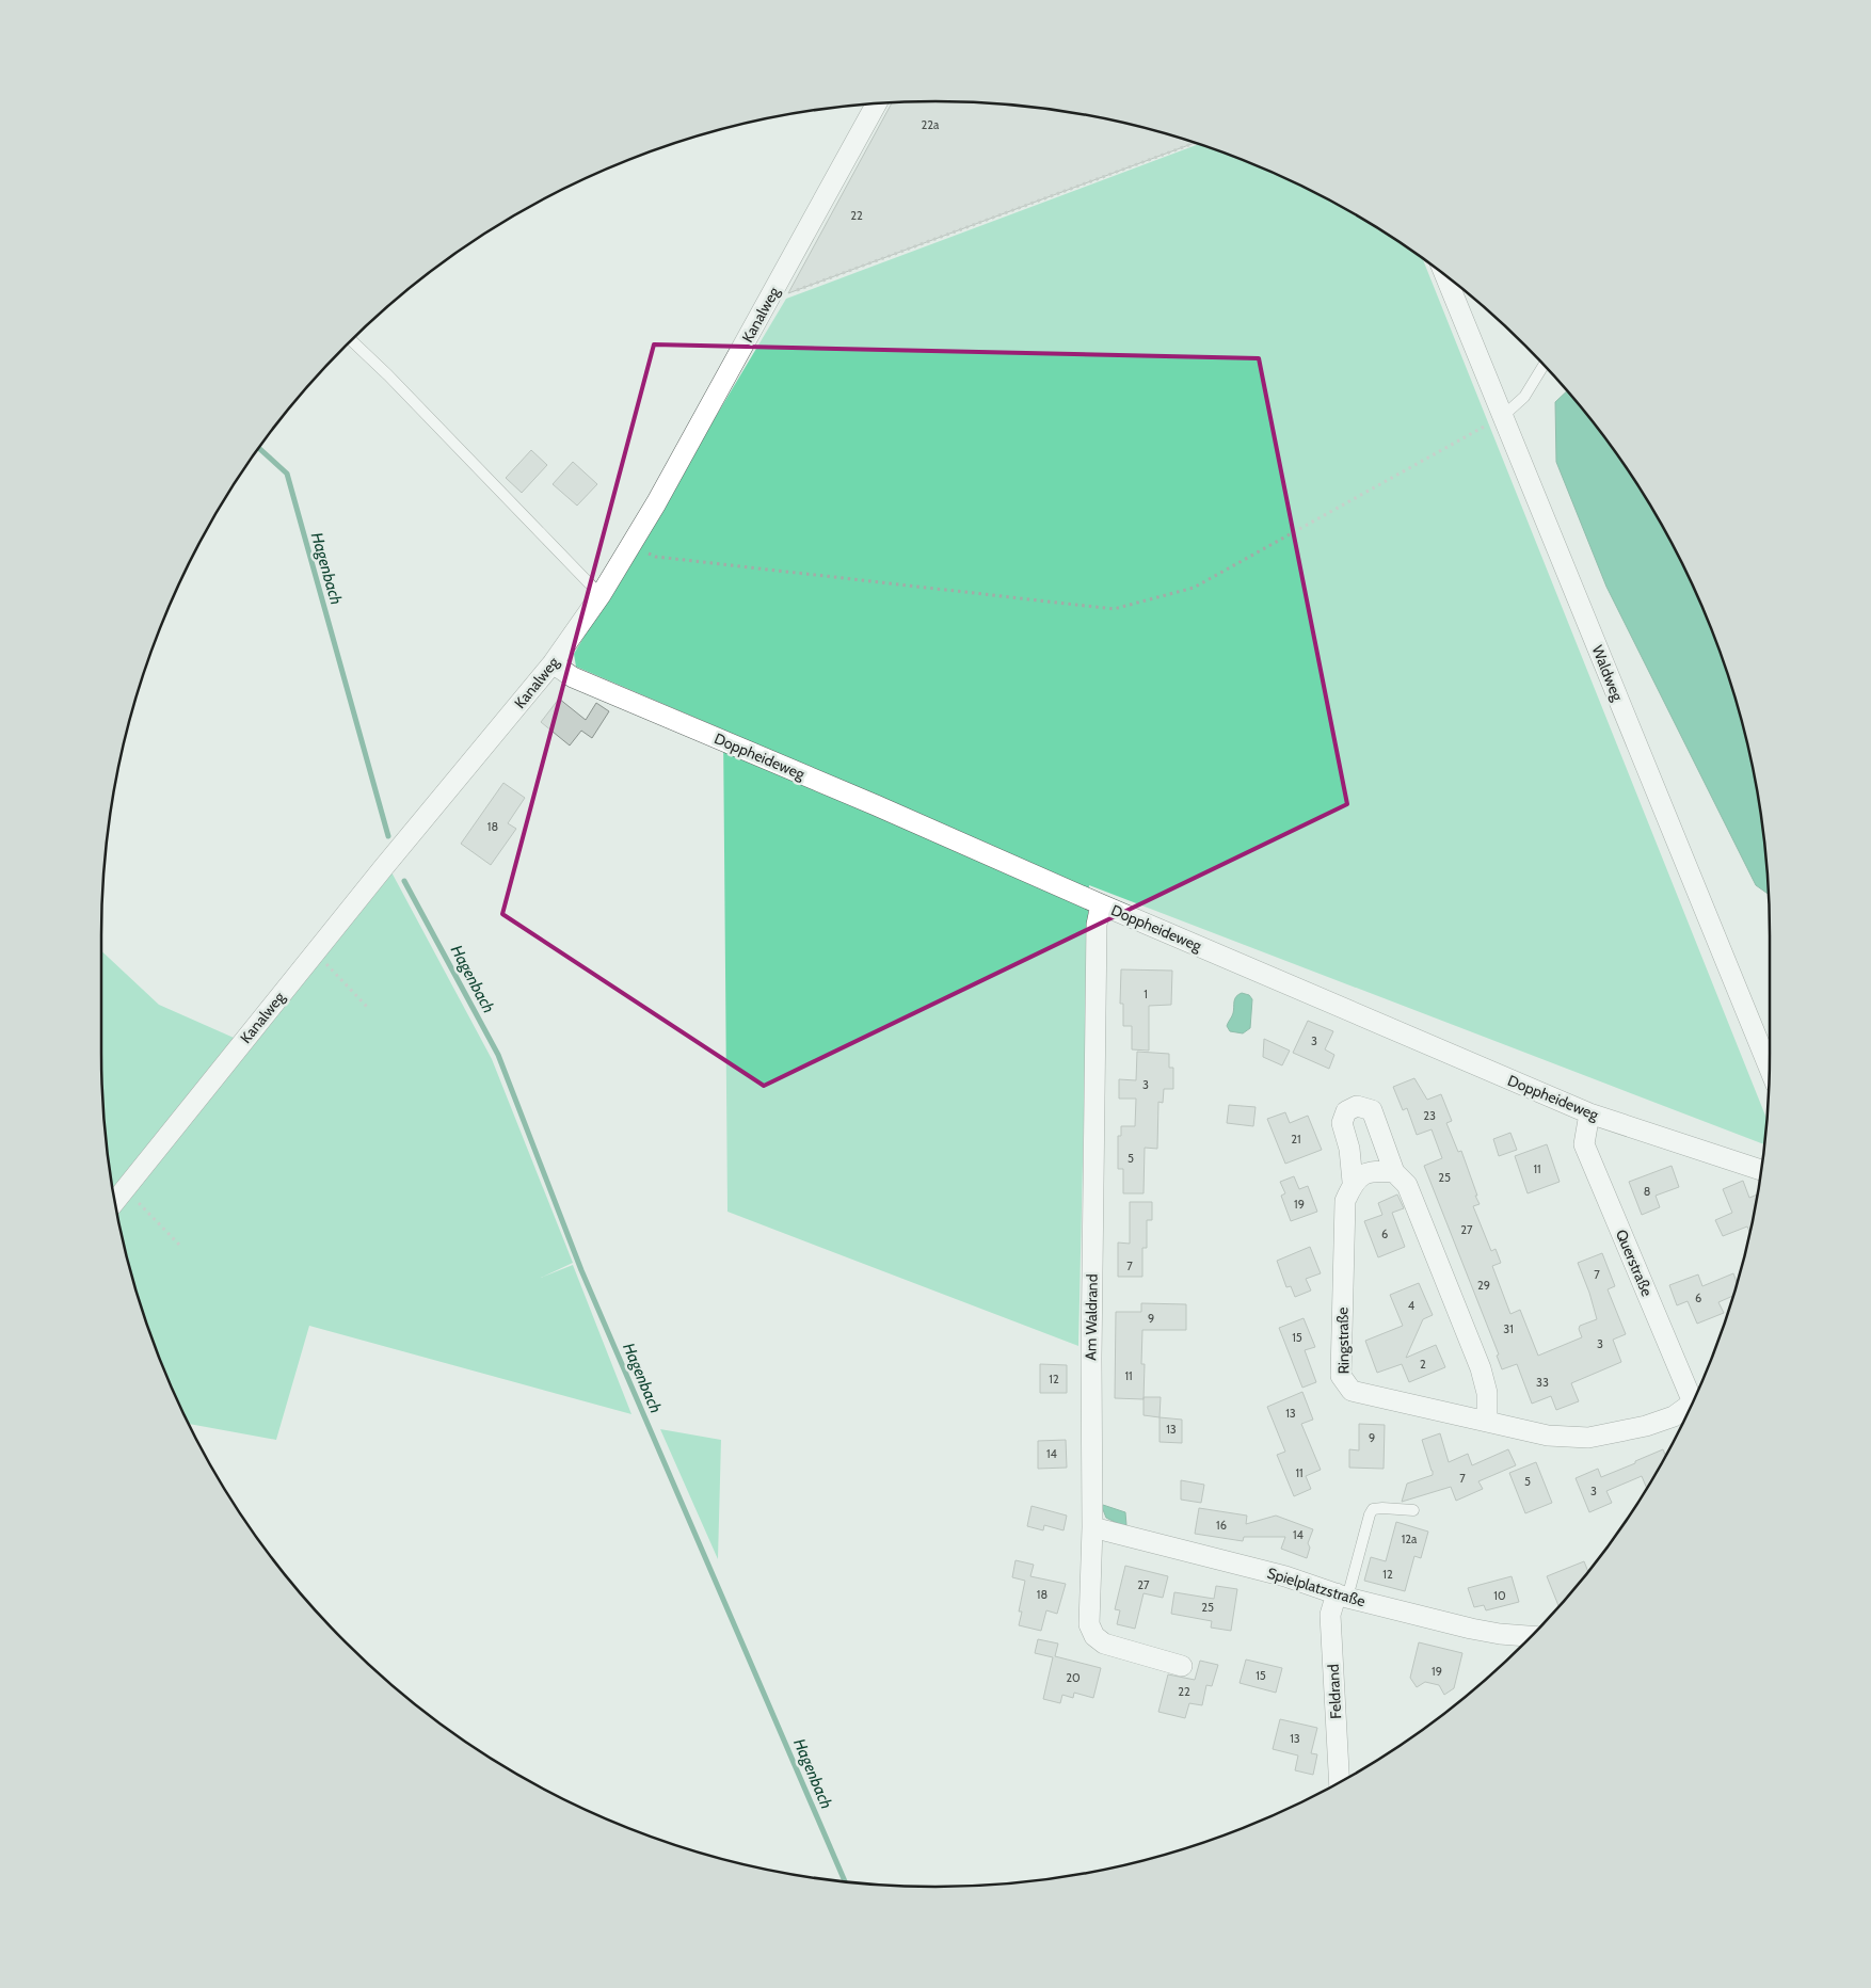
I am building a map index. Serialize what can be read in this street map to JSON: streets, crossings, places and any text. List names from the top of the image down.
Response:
{
  "streets": {
    "street": [
      "Kanalweg",
      "Waldweg",
      "Doppheideweg",
      "Querstraße",
      "Am Waldrand",
      "Ringstraße",
      "Spielplatzstraße",
      "Feldrand"
    ]
  },
  "crossings": [
    ["Kanalweg", "Doppheideweg"],
    ["Doppheideweg", "Querstraße"],
    ["Doppheideweg", "Am Waldrand"],
    ["Am Waldrand", "Spielplatzstraße"],
    ["Spielplatzstraße", "Feldrand"]
  ],
  "water": ["Hagenbach"],
  "house_numbers": [
    "22a",
    "22",
    "18",
    "1",
    "3",
    "3",
    "23",
    "21",
    "5",
    "11",
    "25",
    "8",
    "19",
    "27",
    "6",
    "7",
    "7",
    "29",
    "6",
    "4",
    "9",
    "31",
    "15",
    "3",
    "2",
    "11",
    "12",
    "33",
    "13",
    "13",
    "9",
    "14",
    "11",
    "7",
    "5",
    "3",
    "16",
    "14",
    "12a",
    "12",
    "27",
    "18",
    "10",
    "25",
    "19",
    "15",
    "20",
    "22",
    "13"
  ]
}
